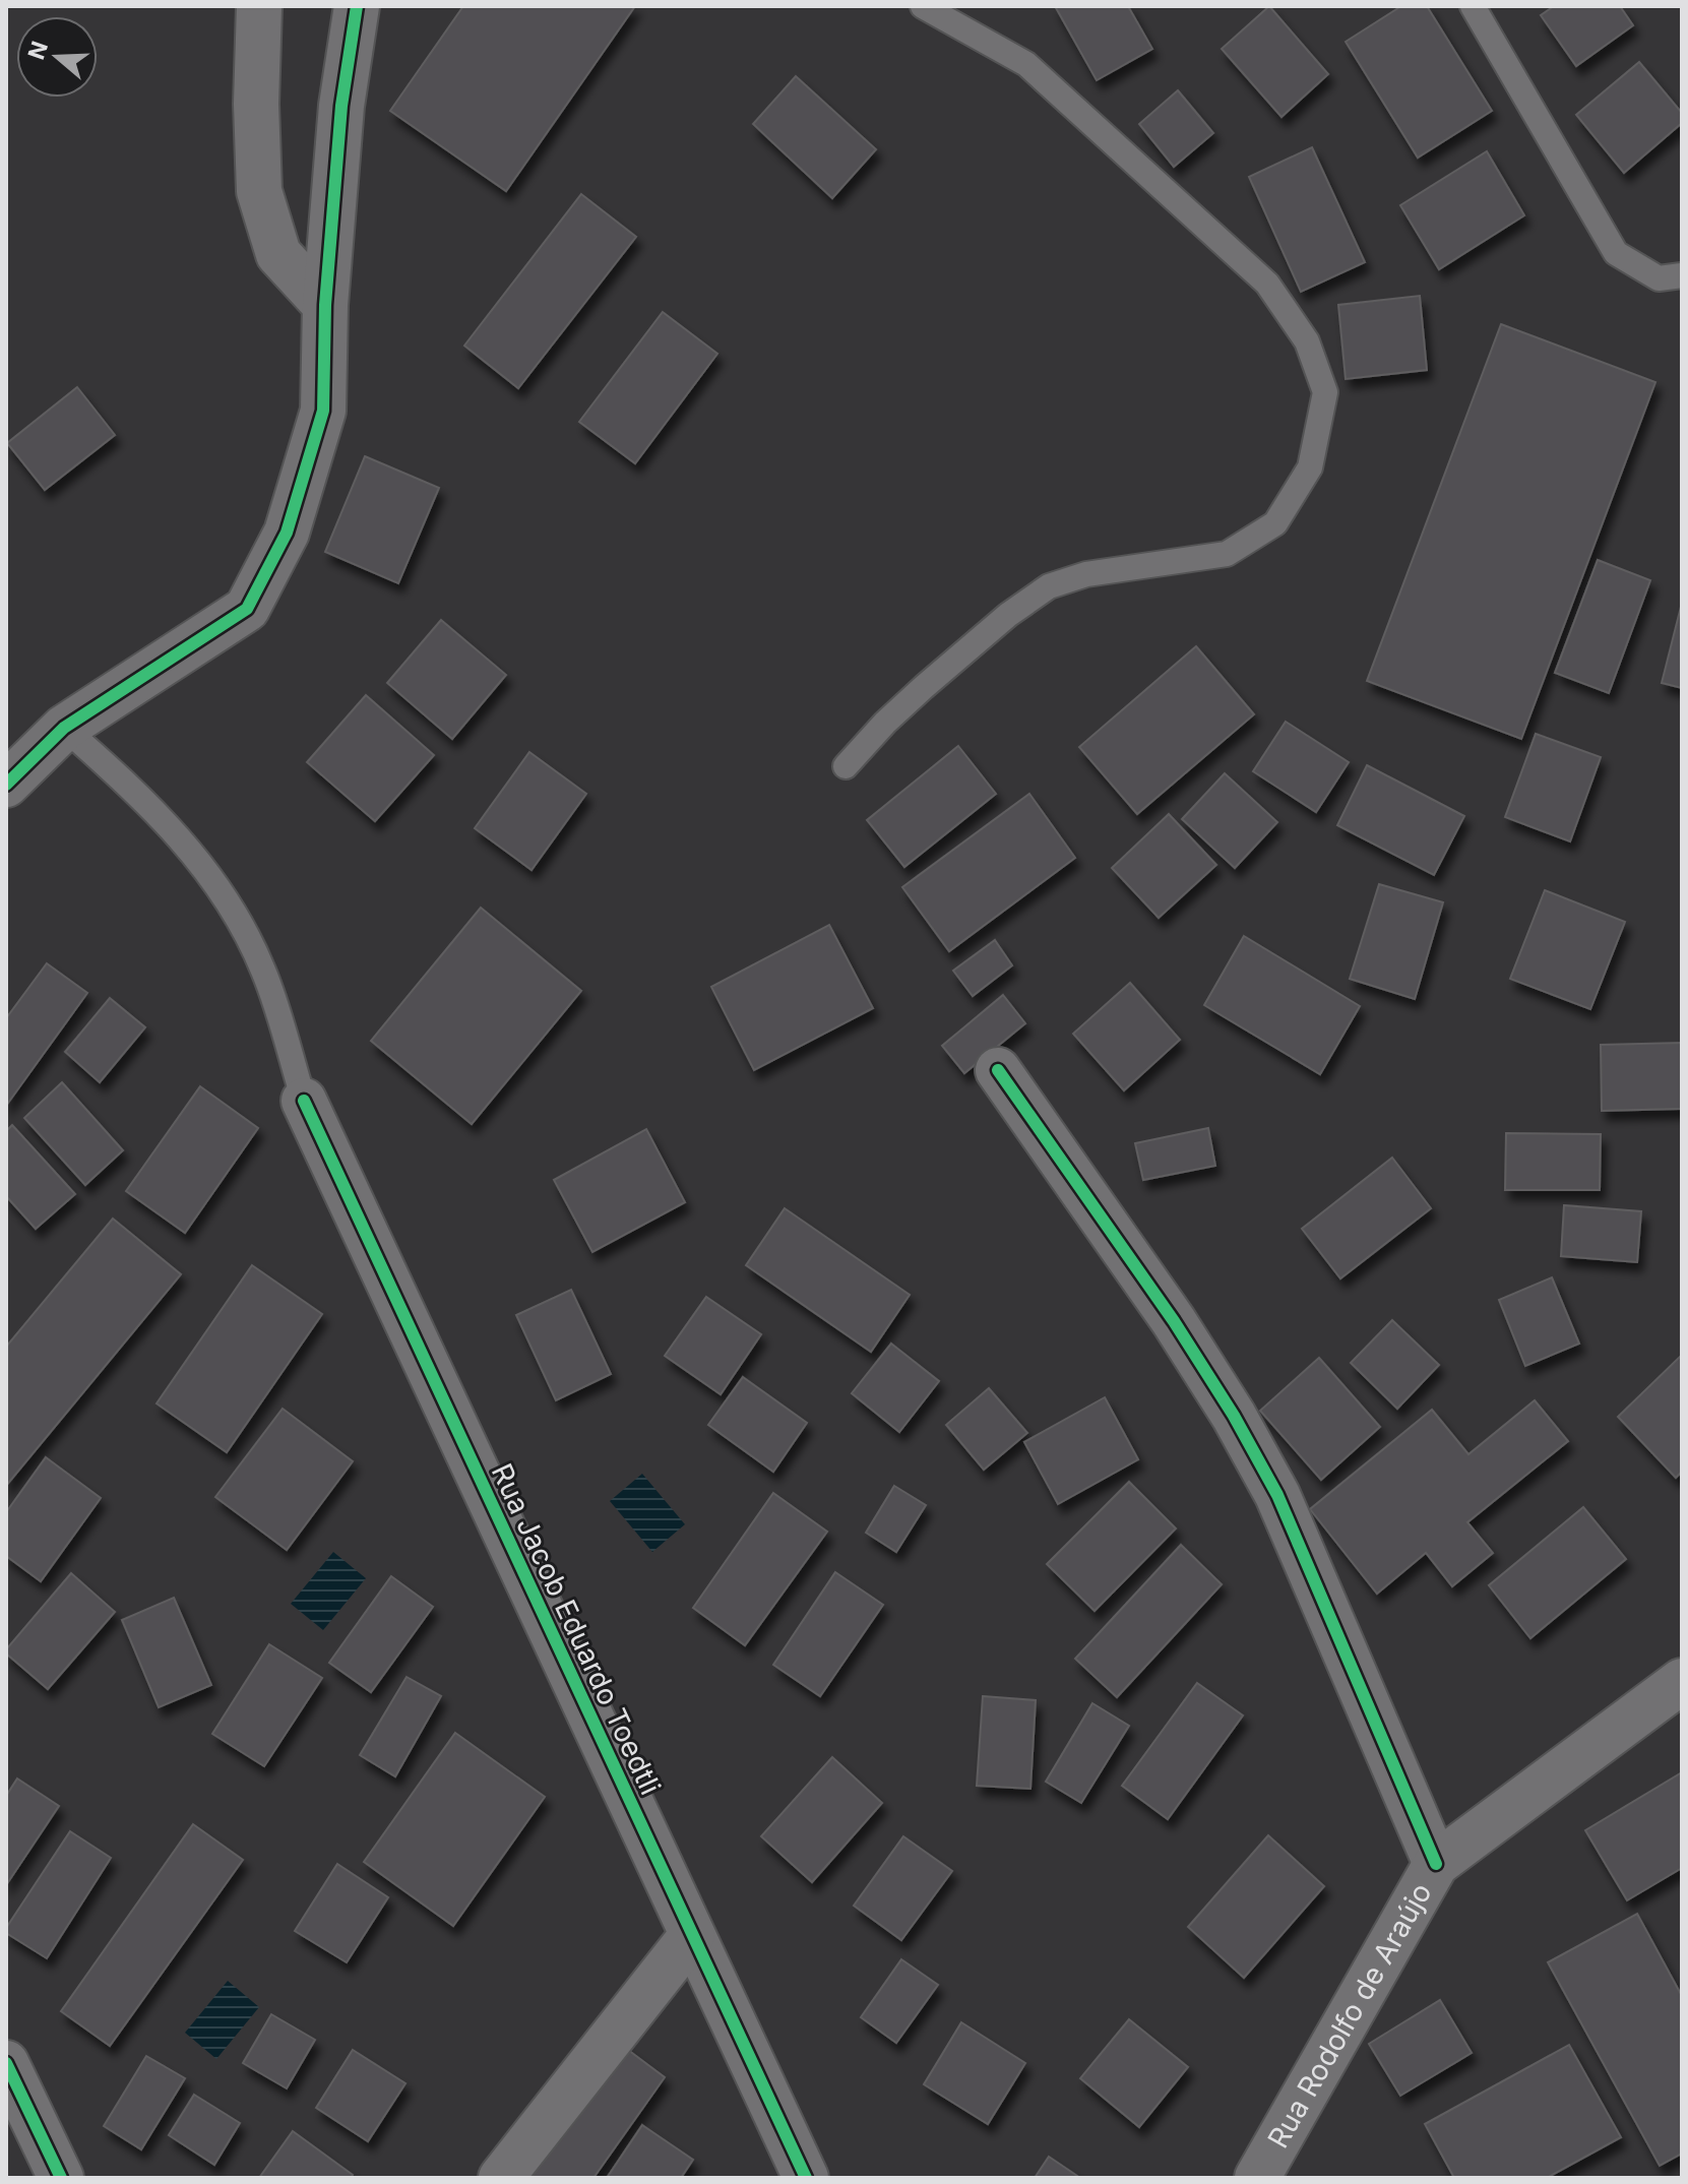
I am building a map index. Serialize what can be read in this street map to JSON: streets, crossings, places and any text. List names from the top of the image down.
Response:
{
  "streets": {
    "street": ["Rua Jacob Eduardo Toedtli", "Rua Rodolfo de Araújo"]
  },
  "north": "left"
}
